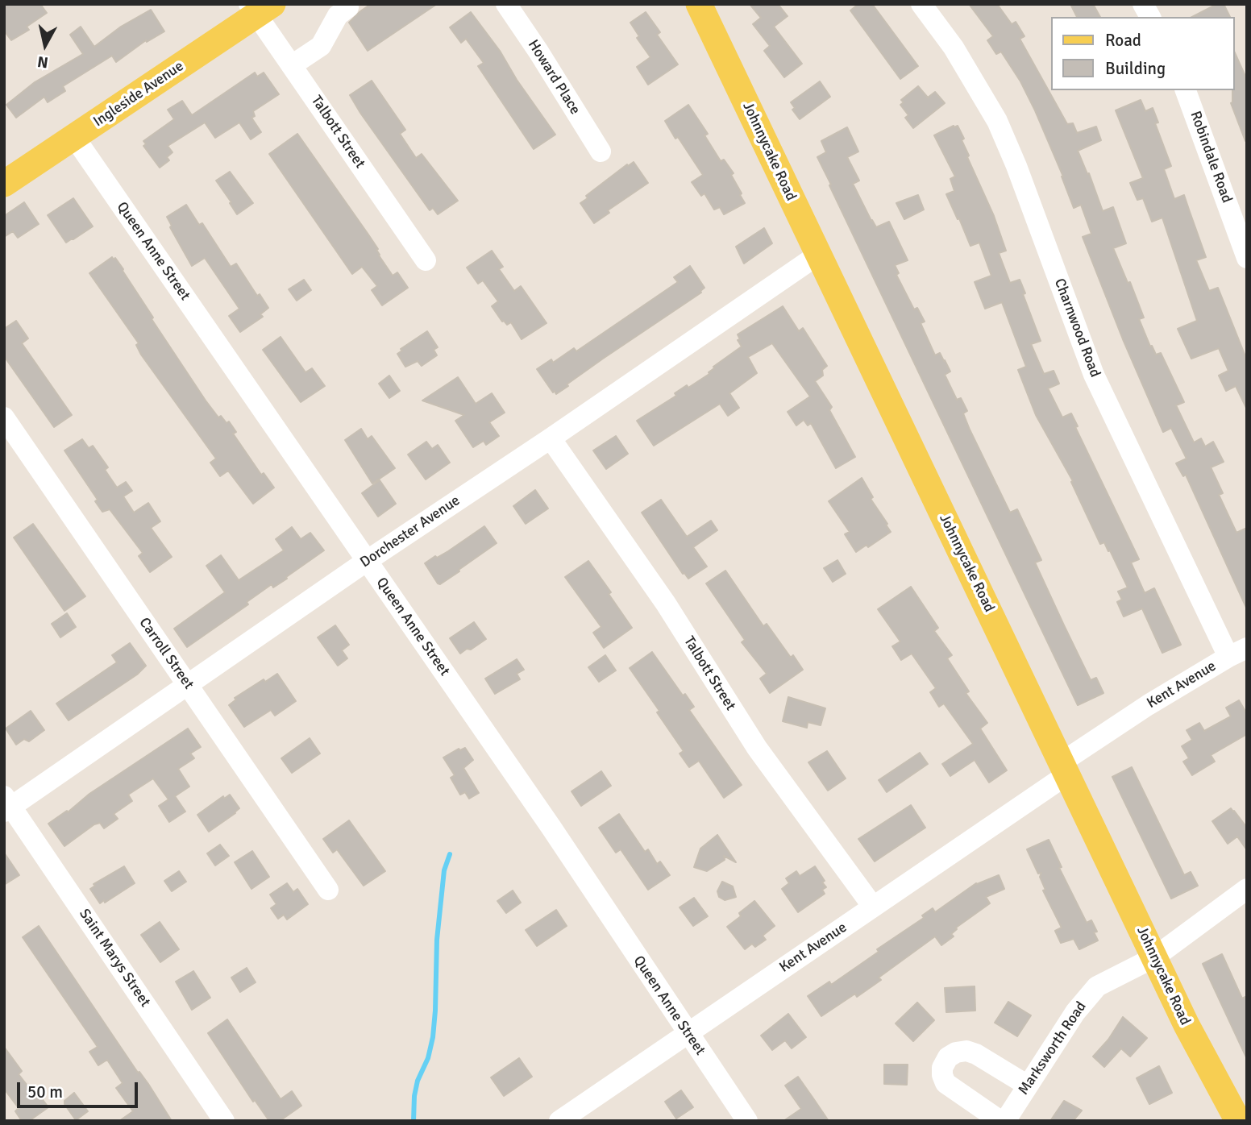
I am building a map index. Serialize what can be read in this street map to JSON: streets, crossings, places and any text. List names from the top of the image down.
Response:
{
  "streets": {
    "main road": ["Ingleside Avenue", "Johnnycake Road"],
    "street": [
      "Howard Place",
      "Talbott Street",
      "Robindale Road",
      "Queen Anne Street",
      "Charnwood Road",
      "Dorchester Avenue",
      "Carroll Street",
      "Kent Avenue",
      "Saint Marys Street",
      "Marksworth Road"
    ]
  },
  "crossings": [
    ["Ingleside Avenue", "Talbott Street"],
    ["Ingleside Avenue", "Queen Anne Street"],
    ["Talbott Street", "Dorchester Avenue"],
    ["Talbott Street", "Kent Avenue"],
    ["Johnnycake Road", "Dorchester Avenue"],
    ["Johnnycake Road", "Kent Avenue"],
    ["Johnnycake Road", "Marksworth Road"],
    ["Queen Anne Street", "Dorchester Avenue"],
    ["Queen Anne Street", "Kent Avenue"],
    ["Charnwood Road", "Kent Avenue"],
    ["Dorchester Avenue", "Carroll Street"],
    ["Dorchester Avenue", "Saint Marys Street"]
  ],
  "legend": ["Road", "Building"],
  "scale_bar": "50 m",
  "north": "bottom"
}
